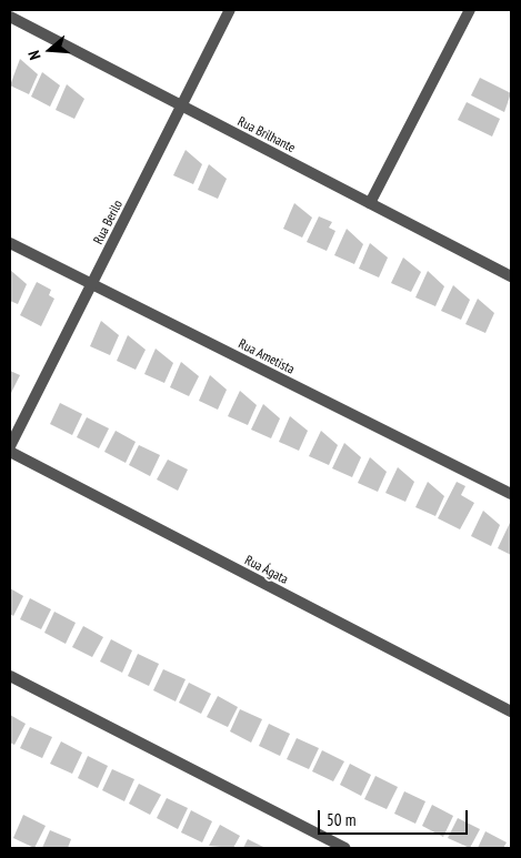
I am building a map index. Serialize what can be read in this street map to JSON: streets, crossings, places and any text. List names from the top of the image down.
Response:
{
  "streets": {
    "street": [
      "Rua Brilhante",
      "Rua Berilo",
      "Rua Ametista",
      "Rua Ágata"
    ]
  },
  "crossings": [
    ["Rua Brilhante", "Rua Berilo"],
    ["Rua Berilo", "Rua Ametista"]
  ],
  "scale_bar": "50 m",
  "north": "left"
}
